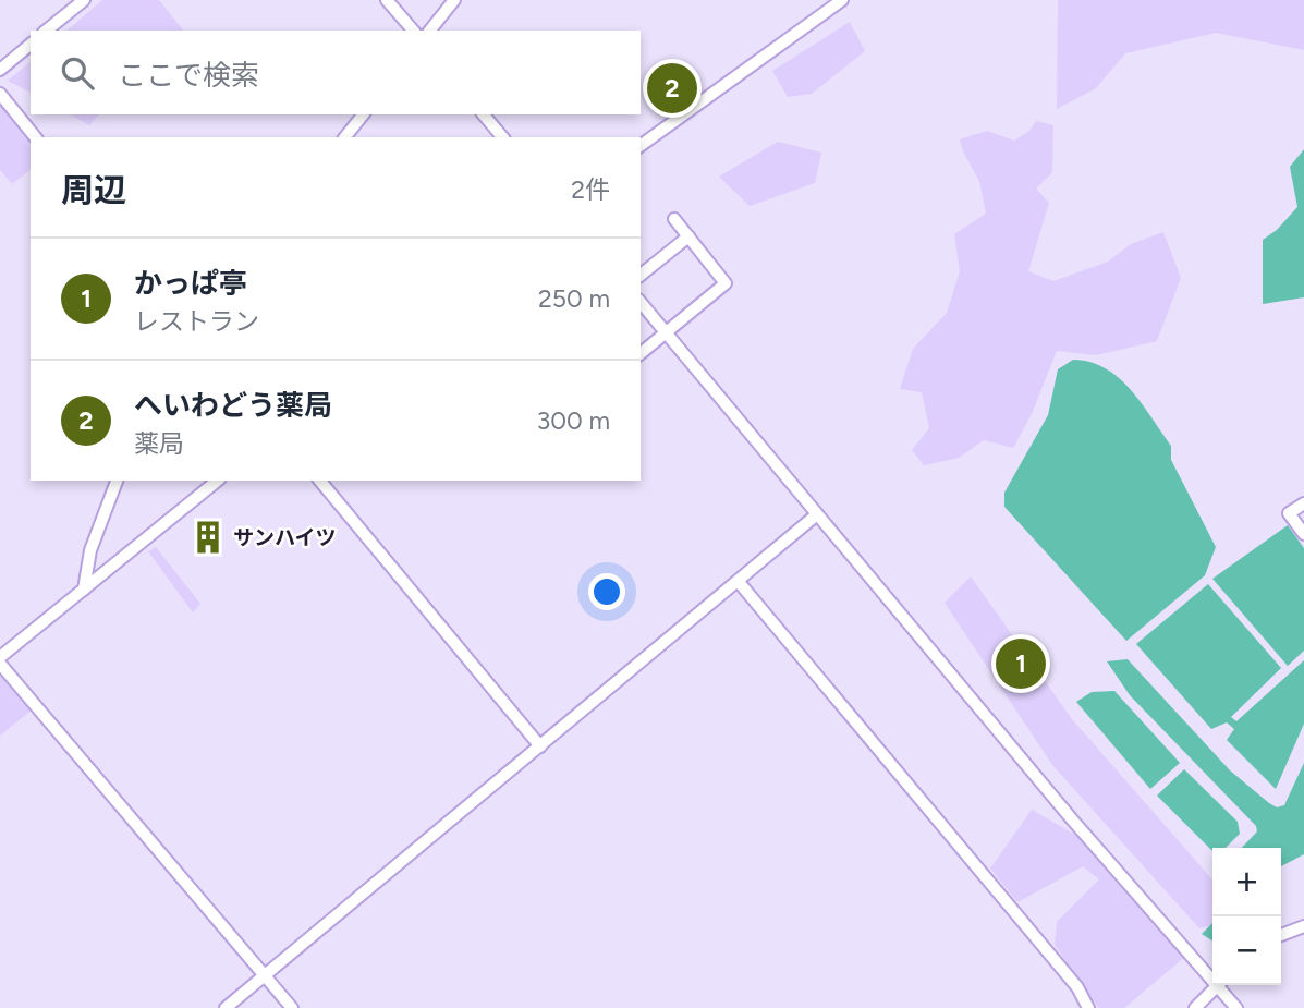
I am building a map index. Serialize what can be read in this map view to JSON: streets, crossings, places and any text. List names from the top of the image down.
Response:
{
  "places": {
    "building": ["サンハイツ"]
  },
  "page": {
    "search": "ここで検索",
    "pins": ["2", "1"],
    "heading": ["周辺", "2件"],
    "list": [
      {
        "mark": "1",
        "name": "かっぱ亭",
        "note": "レストラン",
        "value": "250 m"
      },
      {
        "mark": "2",
        "name": "へいわどう薬局",
        "note": "薬局",
        "value": "300 m"
      }
    ],
    "map_buttons": ["+", "−"]
  }
}
